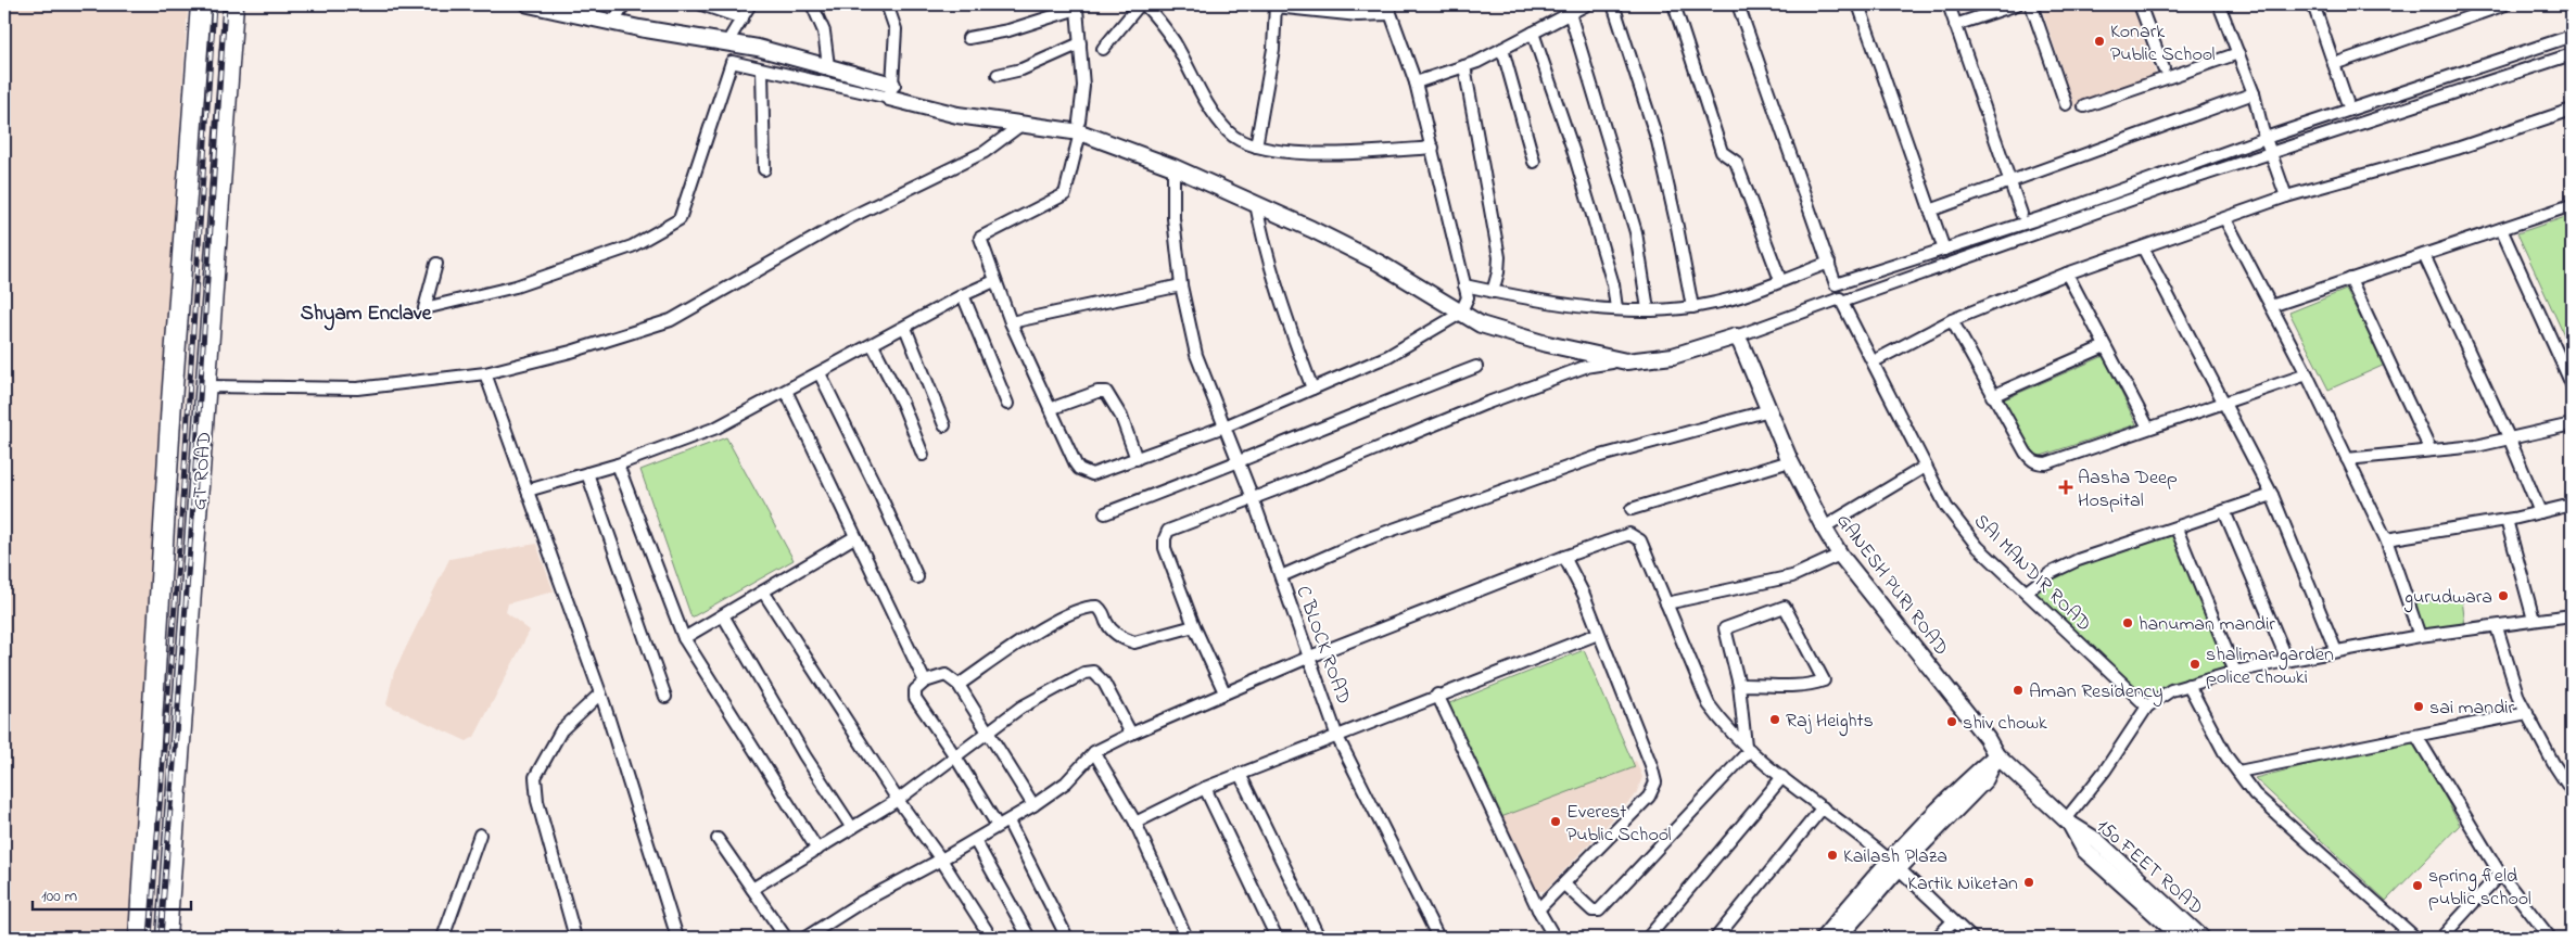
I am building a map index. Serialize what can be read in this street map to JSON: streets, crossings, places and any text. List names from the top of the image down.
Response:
{
  "streets": {
    "highway": ["GT ROAD"],
    "street": [
      "SAI MANDIR ROAD",
      "GANESH PURI ROAD",
      "C BLOCK ROAD",
      "150 FEET ROAD"
    ]
  },
  "crossings": [
    ["GANESH PURI ROAD", "150 FEET ROAD"]
  ],
  "districts": ["Shyam Enclave"],
  "places": {
    "other": [
      "Konark Public School",
      "gurudwara",
      "hanuman mandir",
      "shalimar garden police chowki",
      "Aman Residency",
      "sai mandir",
      "Raj Heights",
      "shiv chowk",
      "Everest Public School",
      "Kailash Plaza",
      "Kartik Niketan",
      "spring field public school"
    ],
    "health": ["Aasha Deep Hospital"]
  },
  "scale_bar": "100 m"
}
